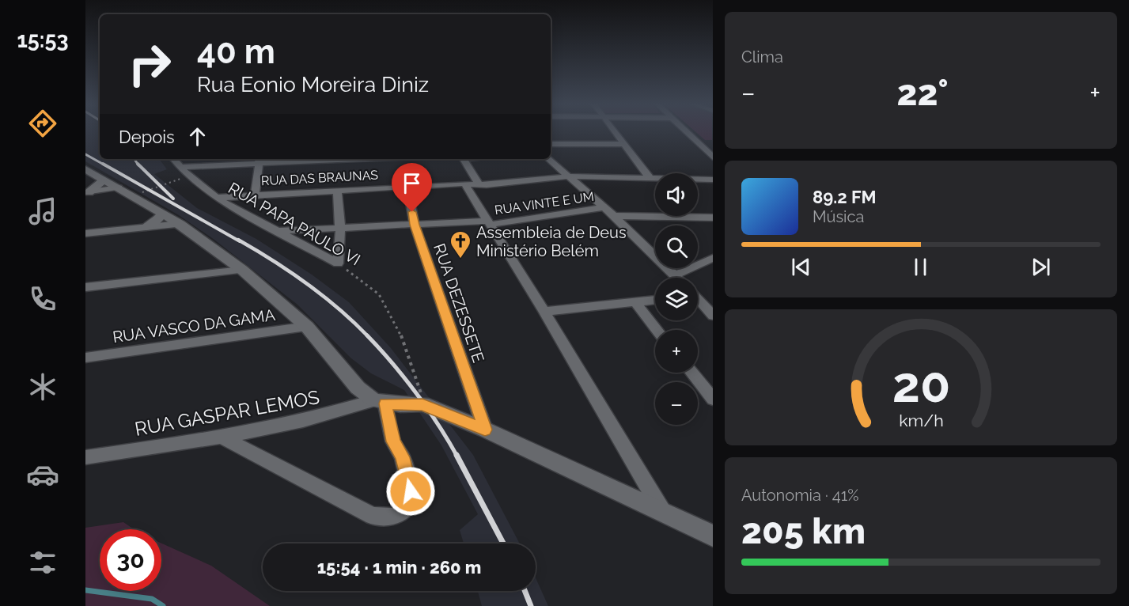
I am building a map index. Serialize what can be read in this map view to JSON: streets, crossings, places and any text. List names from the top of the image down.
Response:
{
  "streets": {
    "street": [
      "RUA DAS BRAUNAS",
      "RUA VINTE E UM",
      "RUA PAPA PAULO VI",
      "RUA DEZESSETE",
      "RUA VASCO DA GAMA",
      "RUA GASPAR LEMOS"
    ]
  },
  "crossings": [
    ["RUA DAS BRAUNAS", "RUA PAPA PAULO VI"],
    ["RUA DAS BRAUNAS", "RUA DEZESSETE"],
    ["RUA VINTE E UM", "RUA PAPA PAULO VI"],
    ["RUA VINTE E UM", "RUA DEZESSETE"]
  ],
  "places": {
    "church": ["Assembleia de Deus Ministério Belém"]
  },
  "page": {
    "tabs": "15:53",
    "tile": [
      "Clima",
      ["Autonomia · 41%", "205 km"]
    ],
    "turn": ["40 m", "Rua Eonio Moreira Diniz"],
    "heat": ["−", "22°", "+"],
    "then": "Depois",
    "map_buttons": ["+", "−"],
    "song": ["89.2 FM", "Música"],
    "limit": "30",
    "trip": "15:54 · 1 min · 260 m",
    "gauge": ["20", "km/h"]
  }
}
